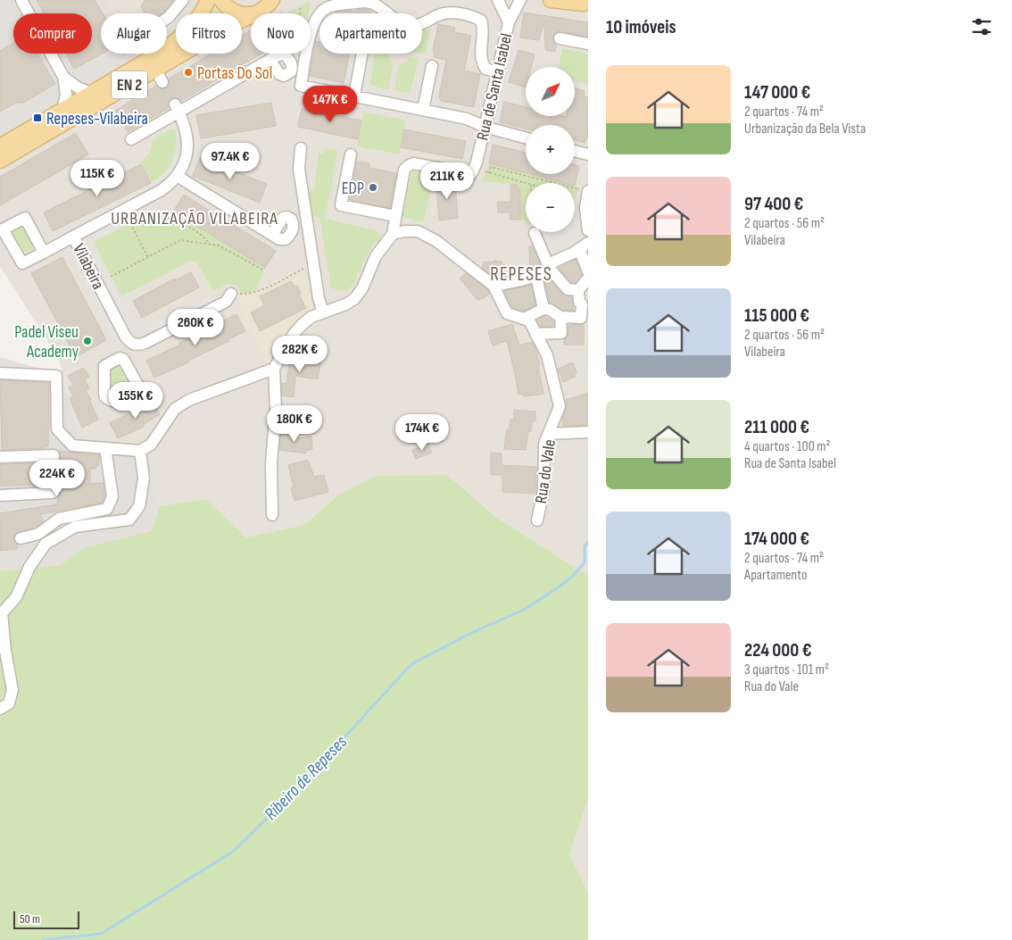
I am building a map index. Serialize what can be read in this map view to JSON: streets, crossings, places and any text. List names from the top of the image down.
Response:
{
  "streets": {
    "main road": ["EN 2"],
    "street": ["Rua de Santa Isabel", "Vilabeira", "Rua do Vale"]
  },
  "crossings": [
    ["Rua de Santa Isabel", "Rua do Vale"]
  ],
  "districts": ["URBANIZAÇÃO VILABEIRA", "REPESES"],
  "water": ["Ribeiro de Repeses"],
  "places": {
    "other": ["Portas Do Sol", "EDP", "Padel Viseu Academy"],
    "transit": ["Repeses-Vilabeira"]
  },
  "scale_bar": "50 m",
  "north": "top right",
  "page": {
    "heading": "10 imóveis",
    "chip": [
      "Comprar",
      "Alugar",
      "Filtros",
      "Novo",
      "Apartamento"
    ],
    "list": [
      {
        "name": "147 000 €",
        "note": "2 quartos · 74 m² · Urbanização da Bela Vista"
      },
      {
        "name": "97 400 €",
        "note": "2 quartos · 56 m² · Vilabeira"
      },
      {
        "name": "115 000 €",
        "note": "2 quartos · 56 m² · Vilabeira"
      },
      {
        "name": "211 000 €",
        "note": "4 quartos · 100 m² · Rua de Santa Isabel"
      },
      {
        "name": "174 000 €",
        "note": "2 quartos · 74 m² · Apartamento"
      },
      {
        "name": "224 000 €",
        "note": "3 quartos · 101 m² · Rua do Vale"
      }
    ],
    "map_buttons": ["+", "−"],
    "price": [
      "147K €",
      "97.4K €",
      "115K €",
      "211K €",
      "260K €",
      "282K €",
      "155K €",
      "180K €",
      "174K €",
      "224K €"
    ],
    "scale": "50 m"
  }
}
